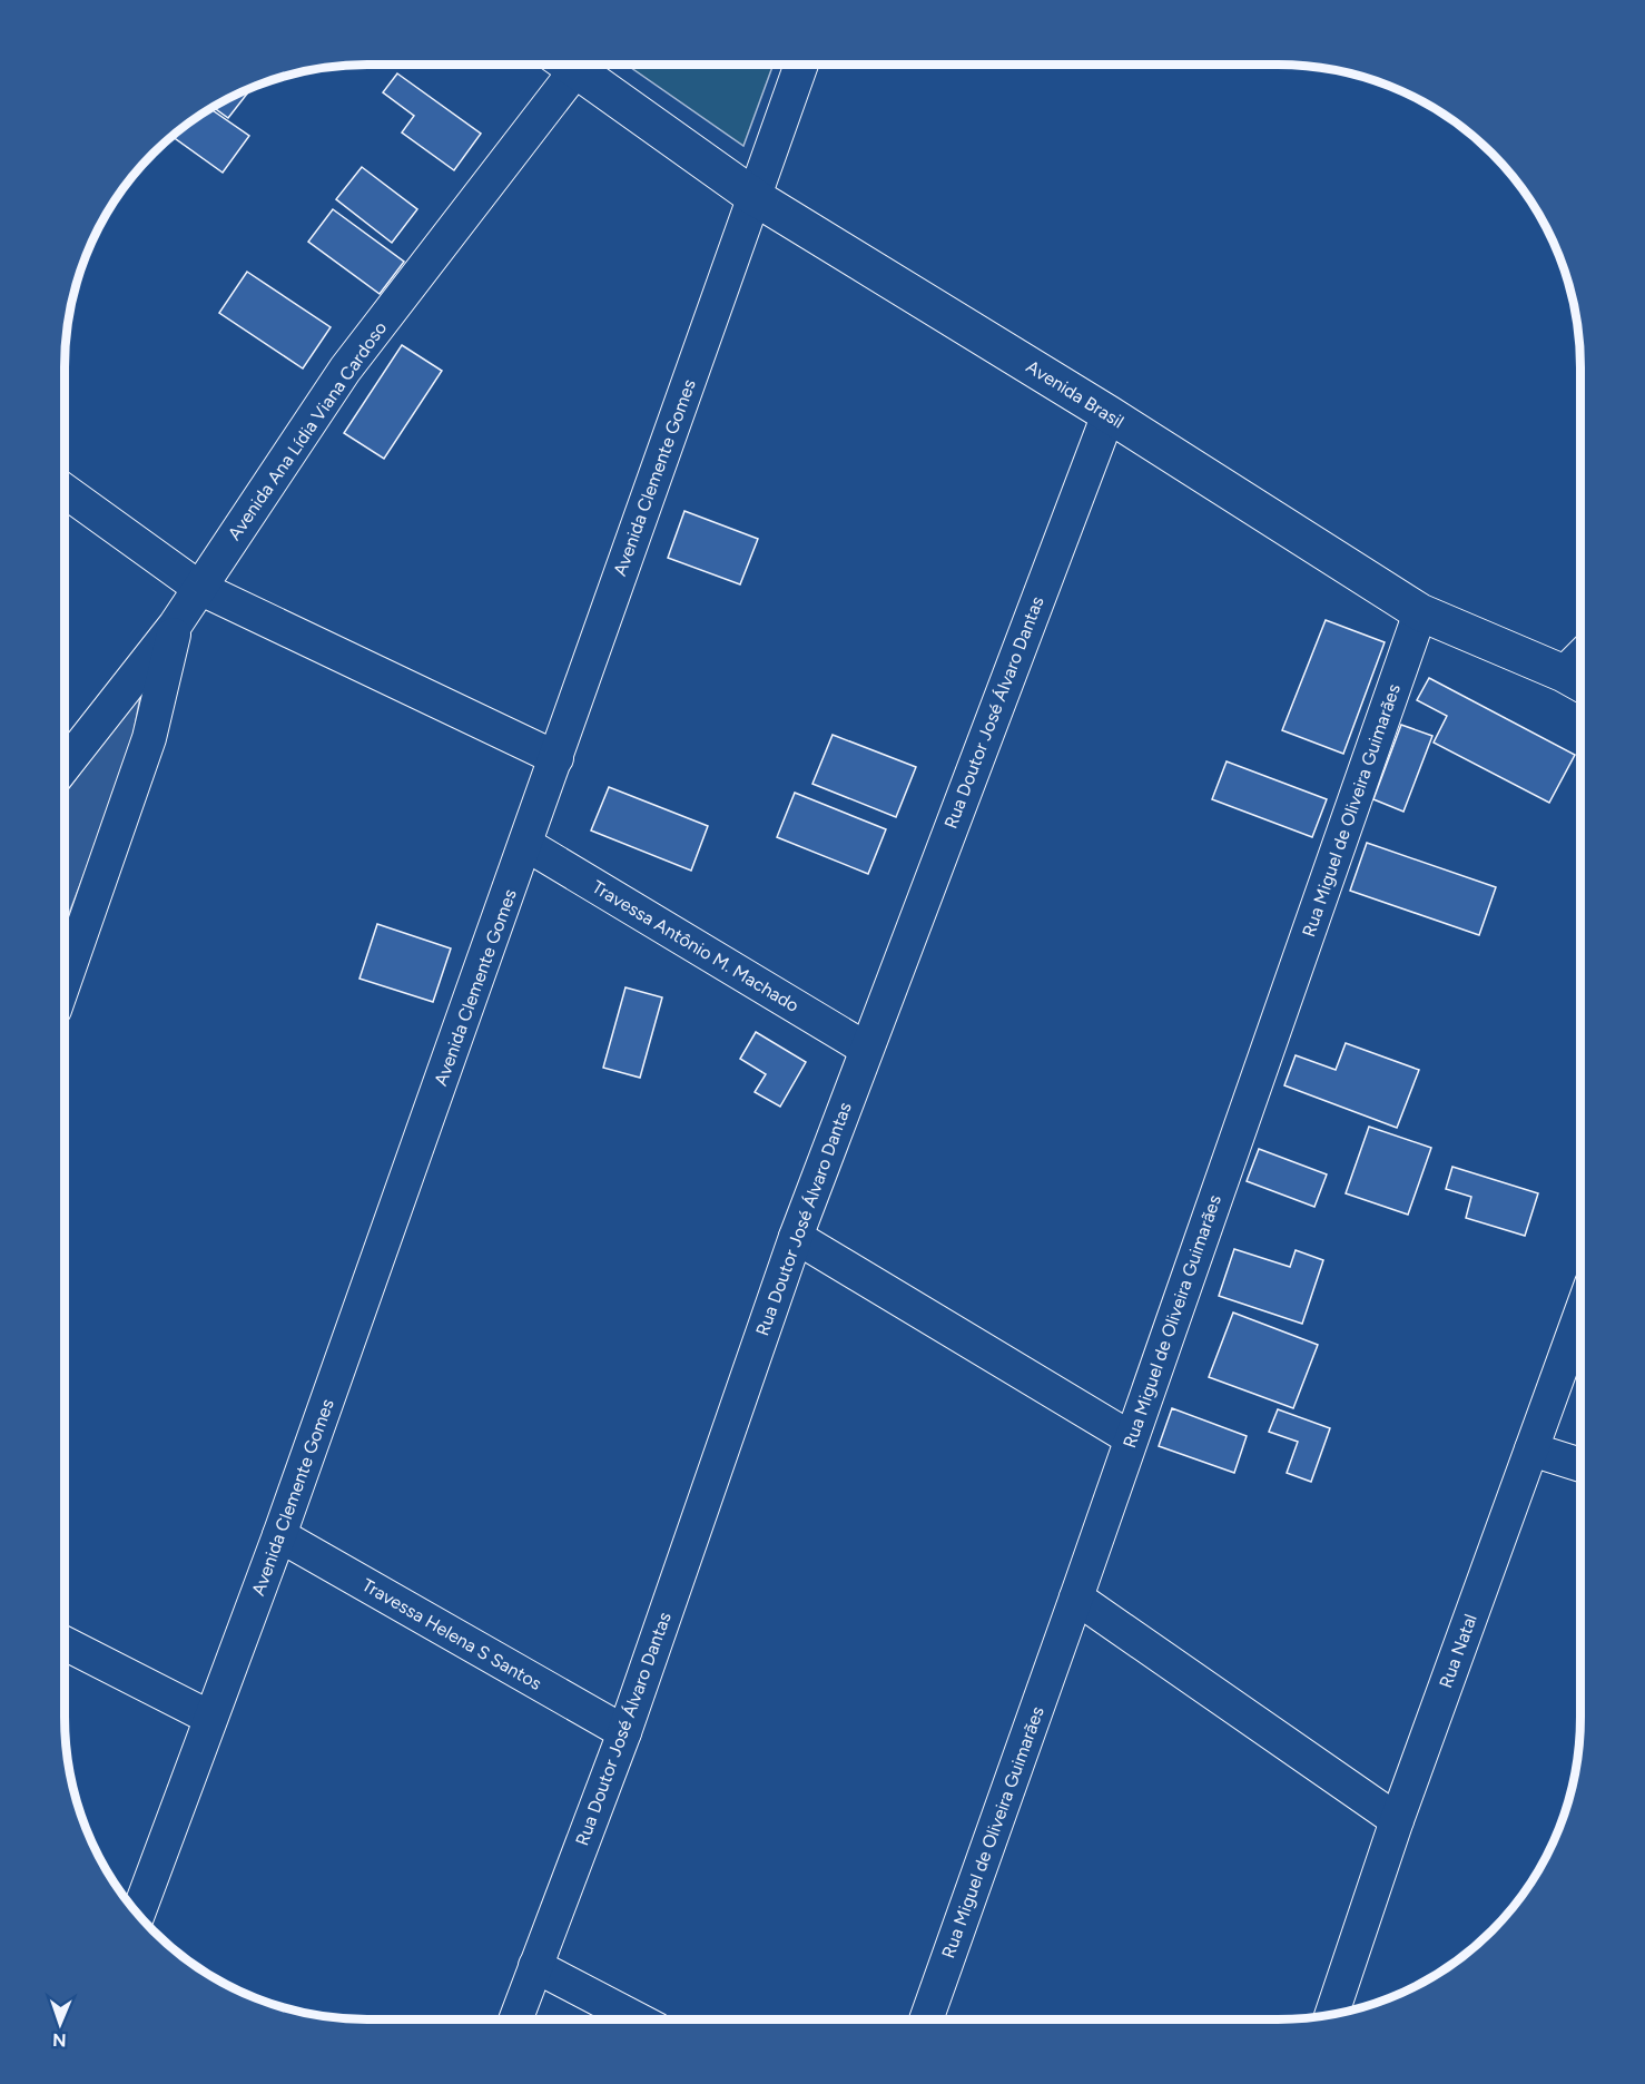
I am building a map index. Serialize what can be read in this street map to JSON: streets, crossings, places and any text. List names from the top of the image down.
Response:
{
  "streets": {
    "street": [
      "Avenida Brasil",
      "Avenida Ana Lídia Viana Cardoso",
      "Avenida Clemente Gomes",
      "Rua Doutor José Álvaro Dantas",
      "Rua Miguel de Oliveira Guimarães",
      "Travessa Antônio M. Machado",
      "Travessa Helena S Santos",
      "Rua Natal"
    ]
  },
  "crossings": [
    ["Avenida Brasil", "Avenida Clemente Gomes"],
    ["Avenida Brasil", "Rua Doutor José Álvaro Dantas"],
    ["Avenida Brasil", "Rua Miguel de Oliveira Guimarães"],
    ["Avenida Clemente Gomes", "Travessa Antônio M. Machado"],
    ["Avenida Clemente Gomes", "Travessa Helena S Santos"],
    ["Rua Doutor José Álvaro Dantas", "Travessa Antônio M. Machado"],
    ["Rua Doutor José Álvaro Dantas", "Travessa Helena S Santos"]
  ],
  "north": "bottom"
}
